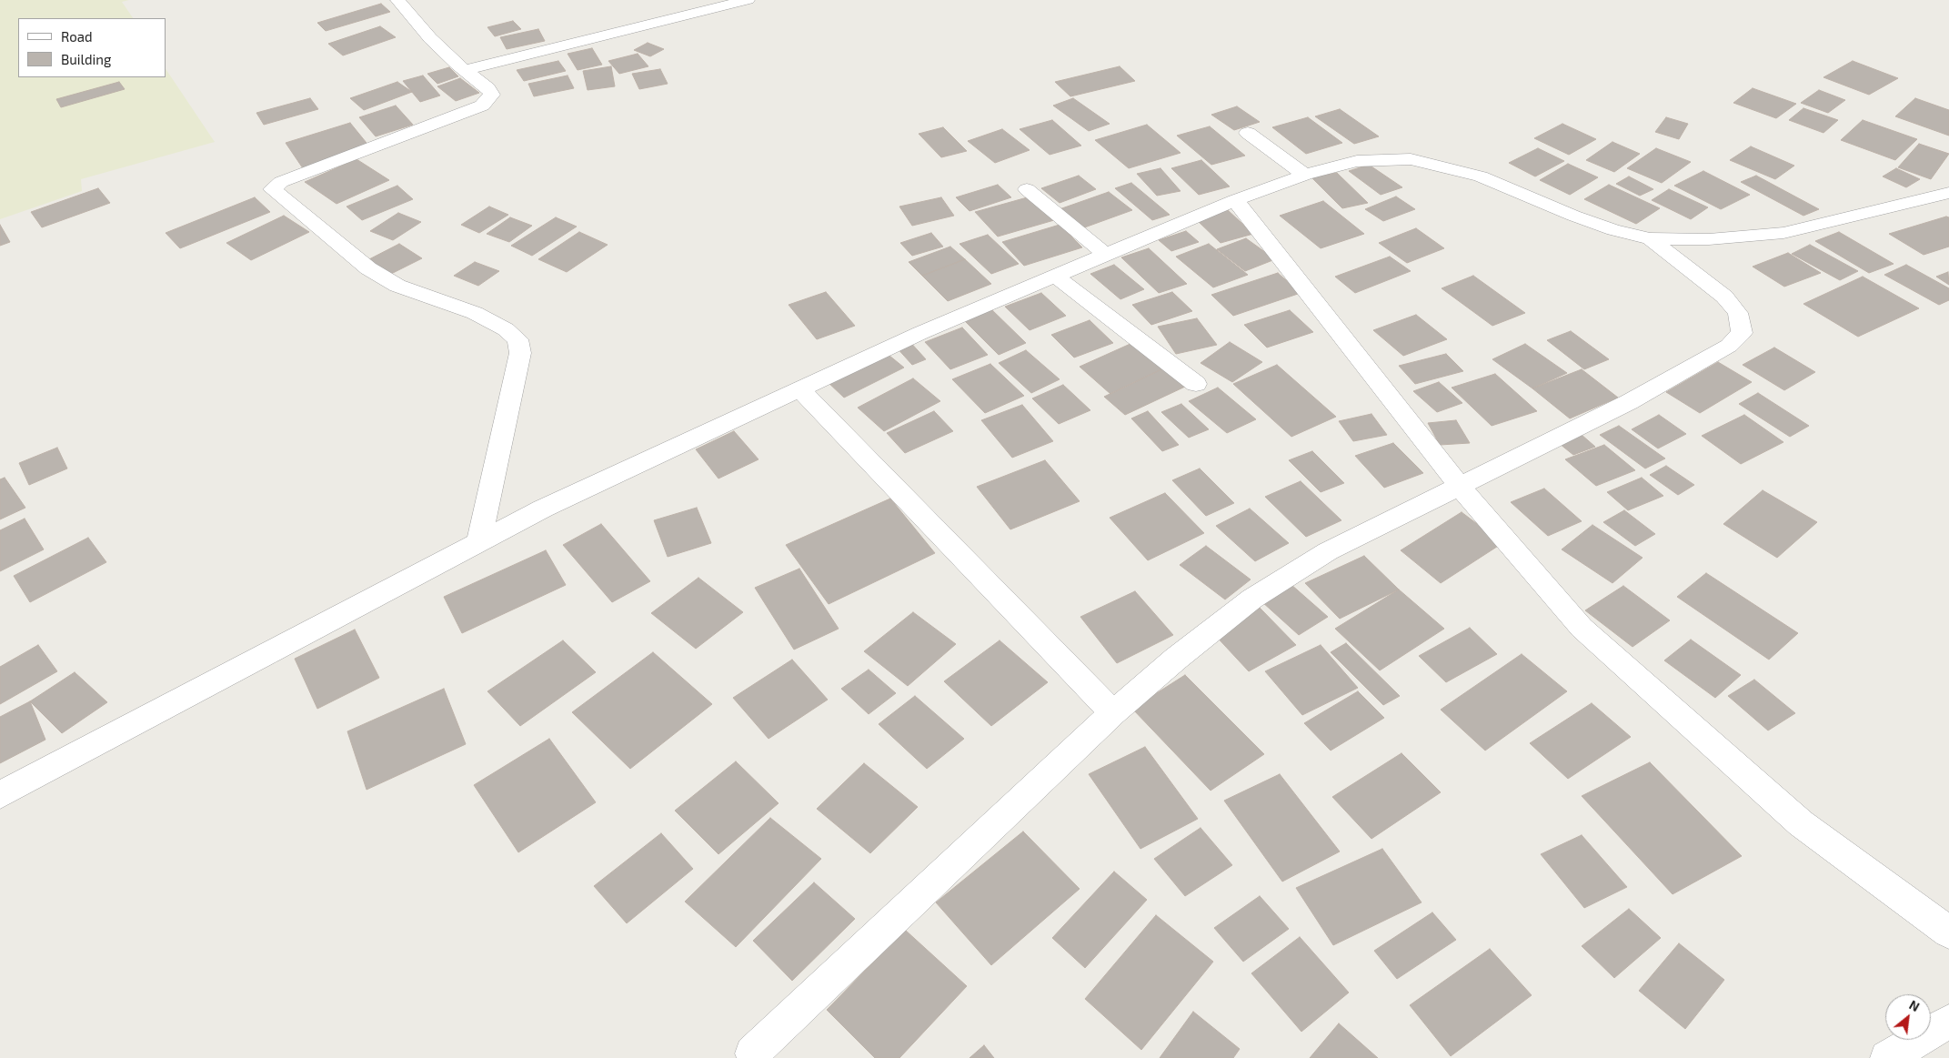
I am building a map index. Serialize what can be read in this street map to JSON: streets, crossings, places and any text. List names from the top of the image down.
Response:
{
  "legend": ["Road", "Building"],
  "north": "top right"
}
